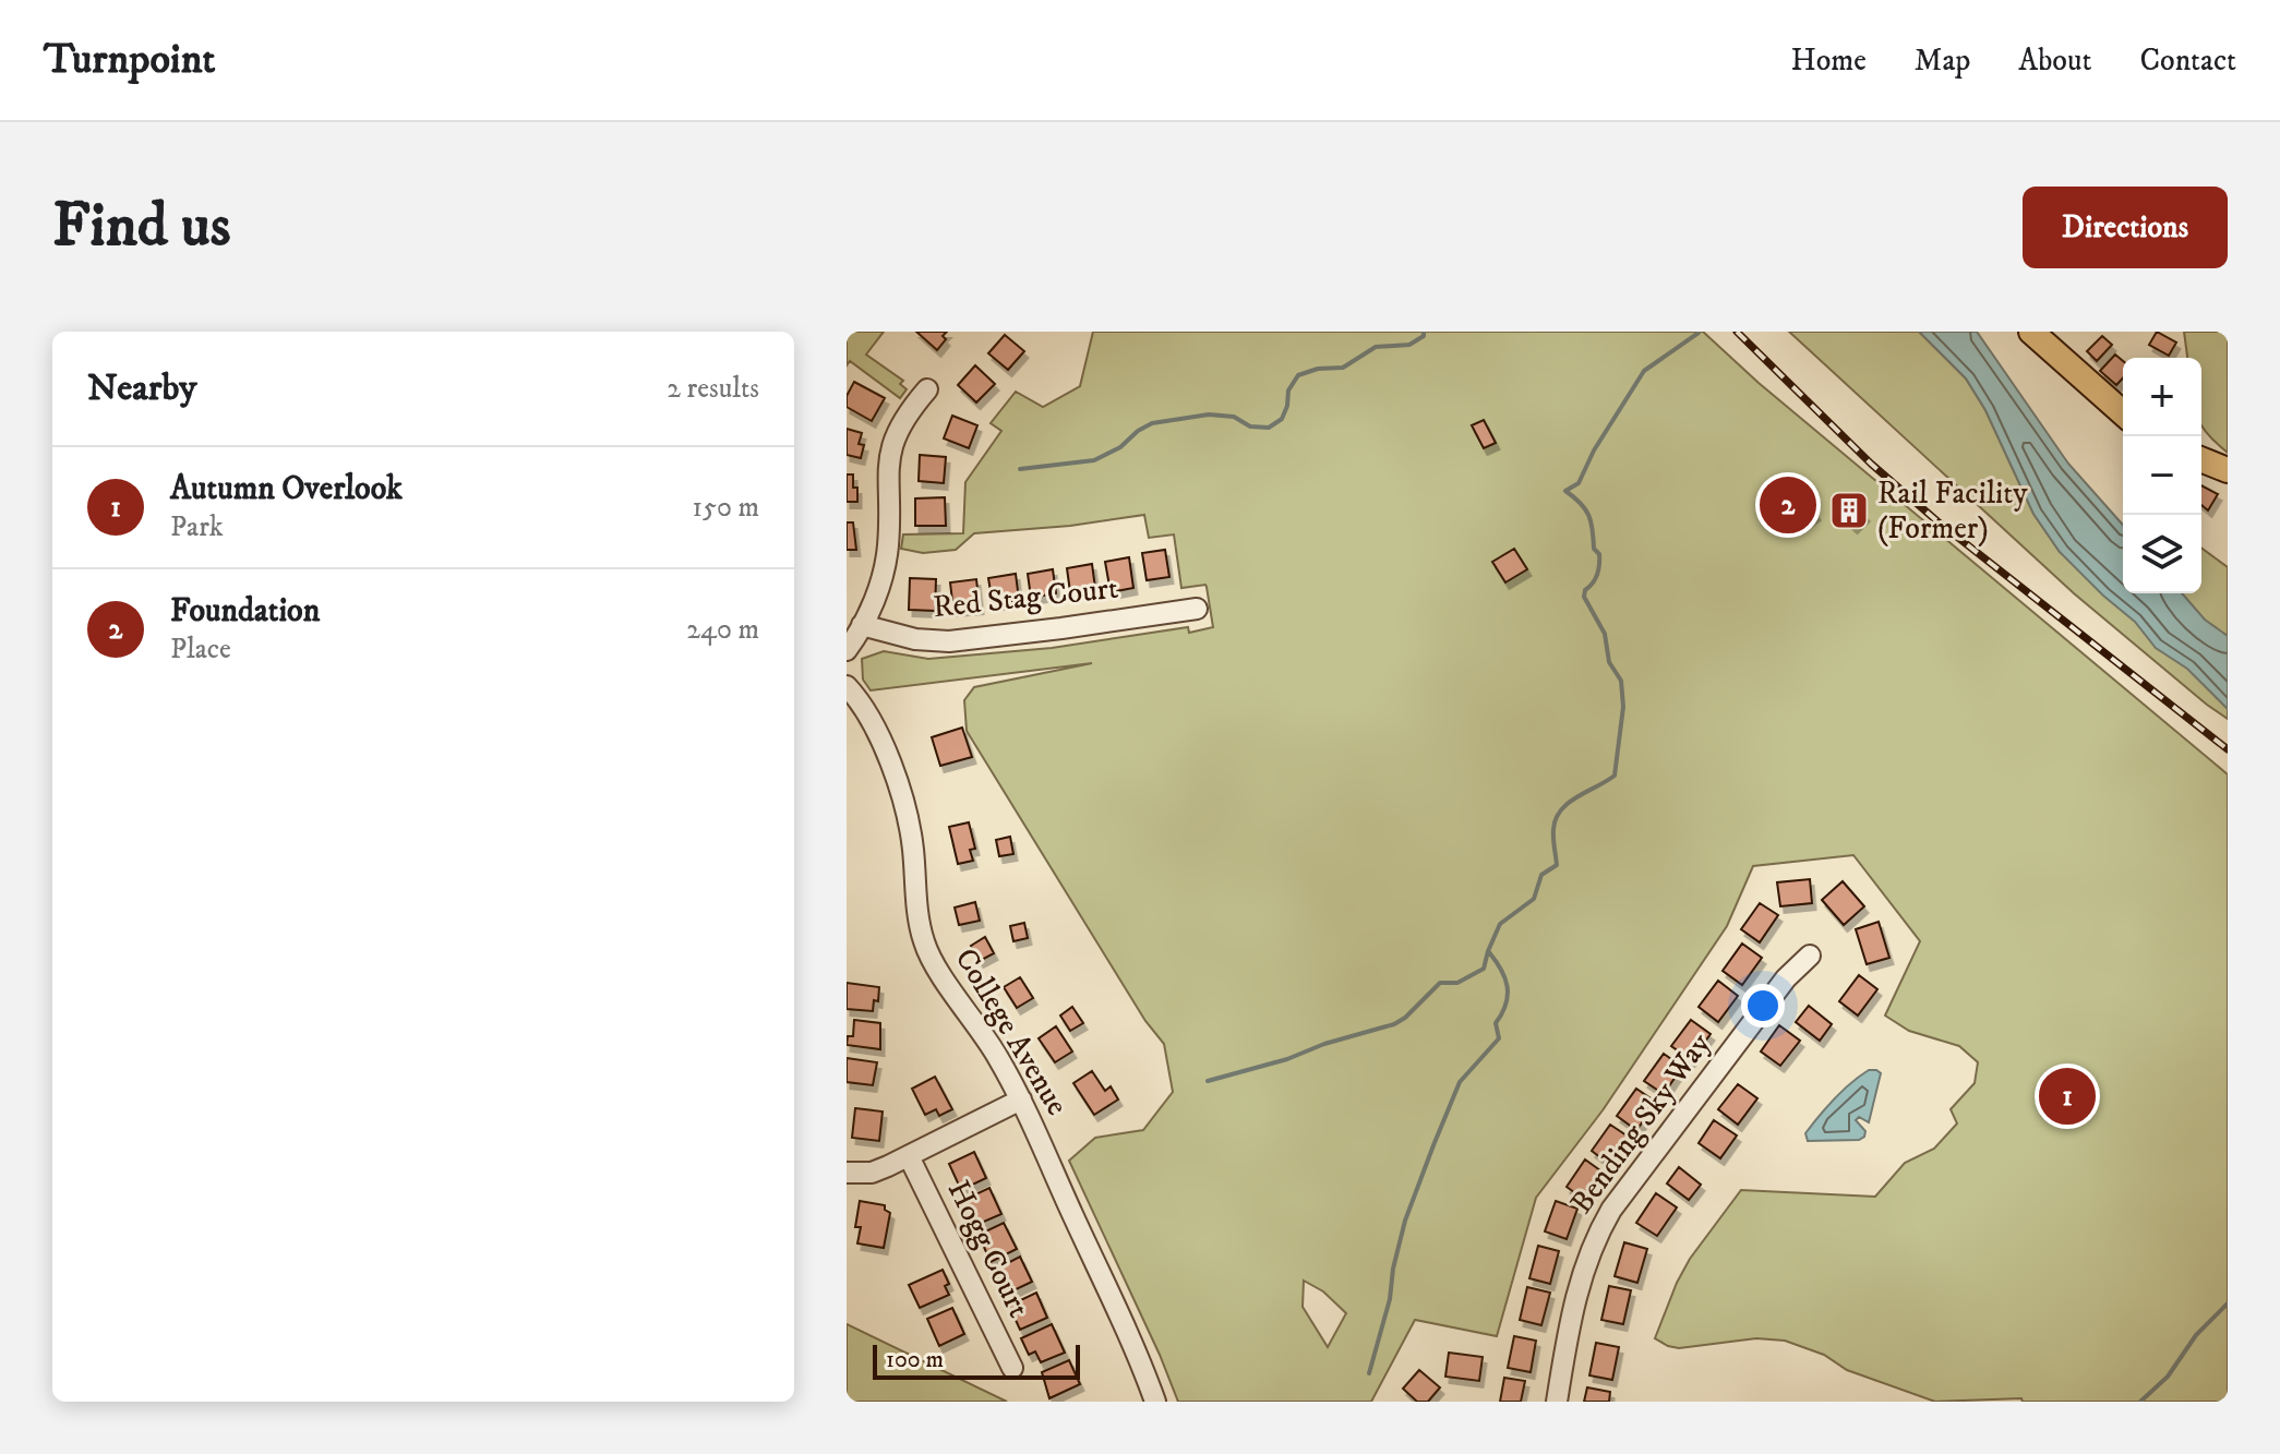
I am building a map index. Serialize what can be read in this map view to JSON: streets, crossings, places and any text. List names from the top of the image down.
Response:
{
  "streets": {
    "street": [
      "Red Stag Court",
      "College Avenue",
      "Bending Sky Way",
      "Hogg Court"
    ]
  },
  "places": {
    "building": ["Rail Facility (Former)"]
  },
  "scale_bar": "100 m",
  "page": {
    "header": "Turnpoint",
    "nav": [
      "Home",
      "Map",
      "About",
      "Contact"
    ],
    "buttons": "Directions",
    "title": "Find us",
    "heading": ["Nearby", "2 results"],
    "map_buttons": ["+", "−"],
    "list": [
      {
        "mark": "1",
        "name": "Autumn Overlook",
        "note": "Park",
        "value": "150 m"
      },
      {
        "mark": "2",
        "name": "Foundation",
        "note": "Place",
        "value": "240 m"
      }
    ],
    "pins": ["2", "1"],
    "scale": "100 m"
  }
}
